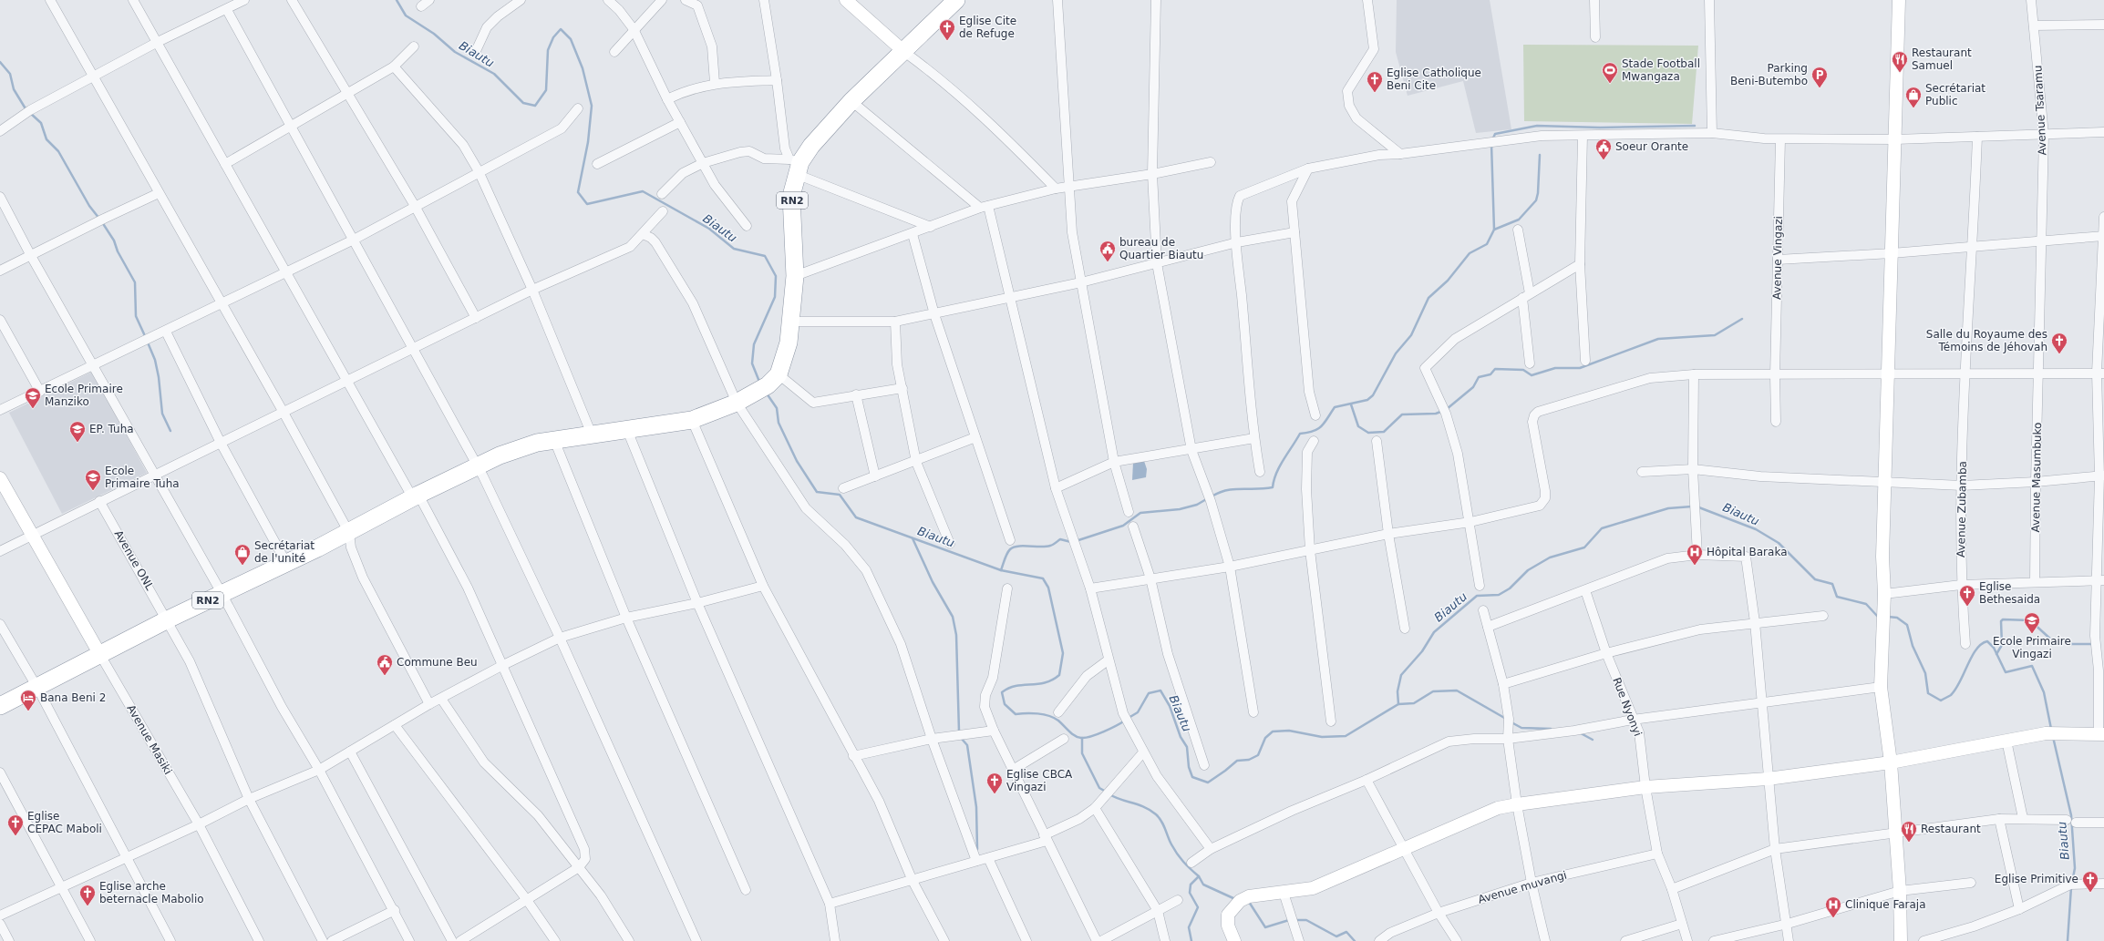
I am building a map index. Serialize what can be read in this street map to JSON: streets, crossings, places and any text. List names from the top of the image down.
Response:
{
  "streets": {
    "highway": ["RN2"],
    "street": [
      "Avenue Tsaramu",
      "Avenue Vingazi",
      "Avenue Masumbuko",
      "Avenue Zubamba",
      "Avenue ONL",
      "Rue Nyonyi",
      "Avenue Masiki",
      "Avenue muvangi"
    ]
  },
  "crossings": [
    ["Avenue Tsaramu", "Avenue Masumbuko"],
    ["RN2", "Avenue ONL"],
    ["RN2", "Avenue Masiki"],
    ["Rue Nyonyi", "Avenue muvangi"]
  ],
  "water": ["Biautu"],
  "places": {
    "church": [
      "Eglise Cite de Refuge",
      "Eglise Catholique Beni Cite",
      "Salle du Royaume des Témoins de Jéhovah",
      "Eglise Bethesaida",
      "Eglise CBCA Vingazi",
      "Eglise CEPAC Maboli",
      "Eglise Primitive",
      "Eglise arche beternacle Mabolio"
    ],
    "restaurant": ["Restaurant Samuel", "Restaurant"],
    "sports": ["Stade Football Mwangaza"],
    "parking": ["Parking Beni-Butembo"],
    "shop": ["Secrétariat Public", "Secrétariat de l'unité"],
    "public building": ["Soeur Orante", "bureau de Quartier Biautu", "Commune Beu"],
    "school or university": [
      "Ecole Primaire Manziko",
      "EP. Tuha",
      "Ecole Primaire Tuha",
      "Ecole Primaire Vingazi"
    ],
    "hospital": ["Hôpital Baraka", "Clinique Faraja"],
    "hotel": ["Bana Beni 2"]
  }
}
